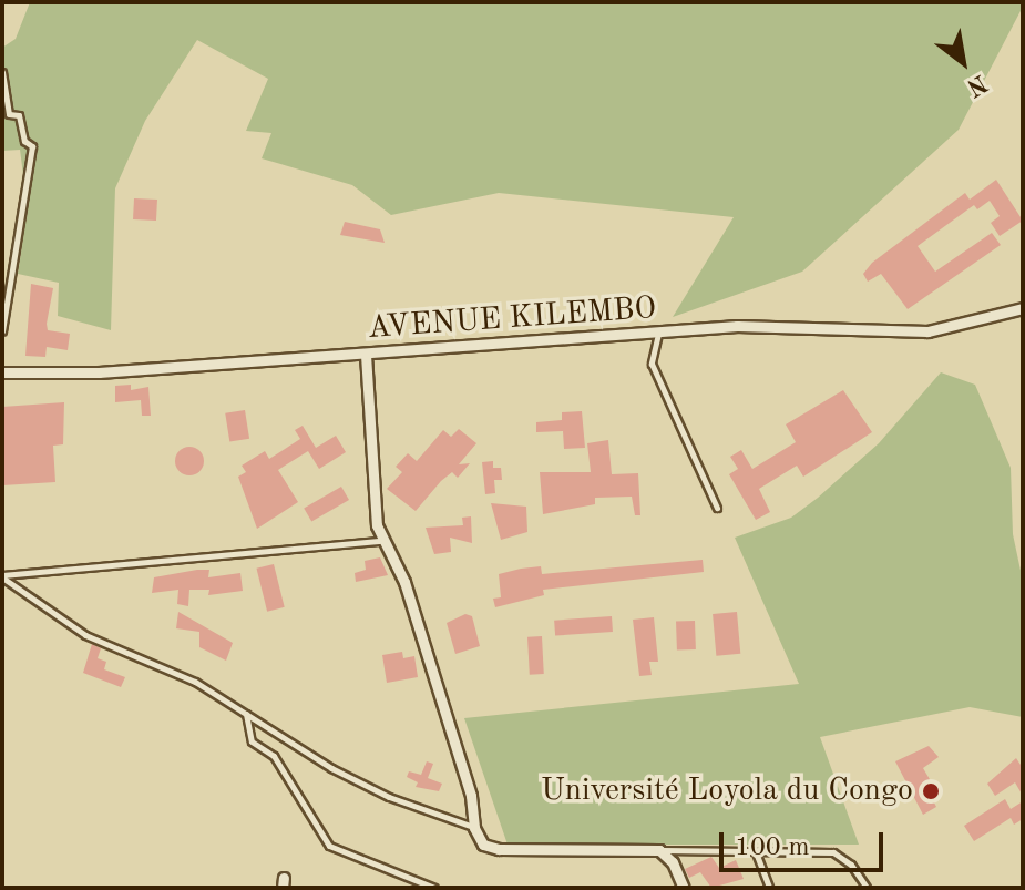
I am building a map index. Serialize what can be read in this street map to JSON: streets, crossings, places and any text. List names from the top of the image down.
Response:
{
  "streets": {
    "street": ["AVENUE KILEMBO"]
  },
  "places": ["Université Loyola du Congo"],
  "scale_bar": "100 m",
  "north": "bottom right"
}
